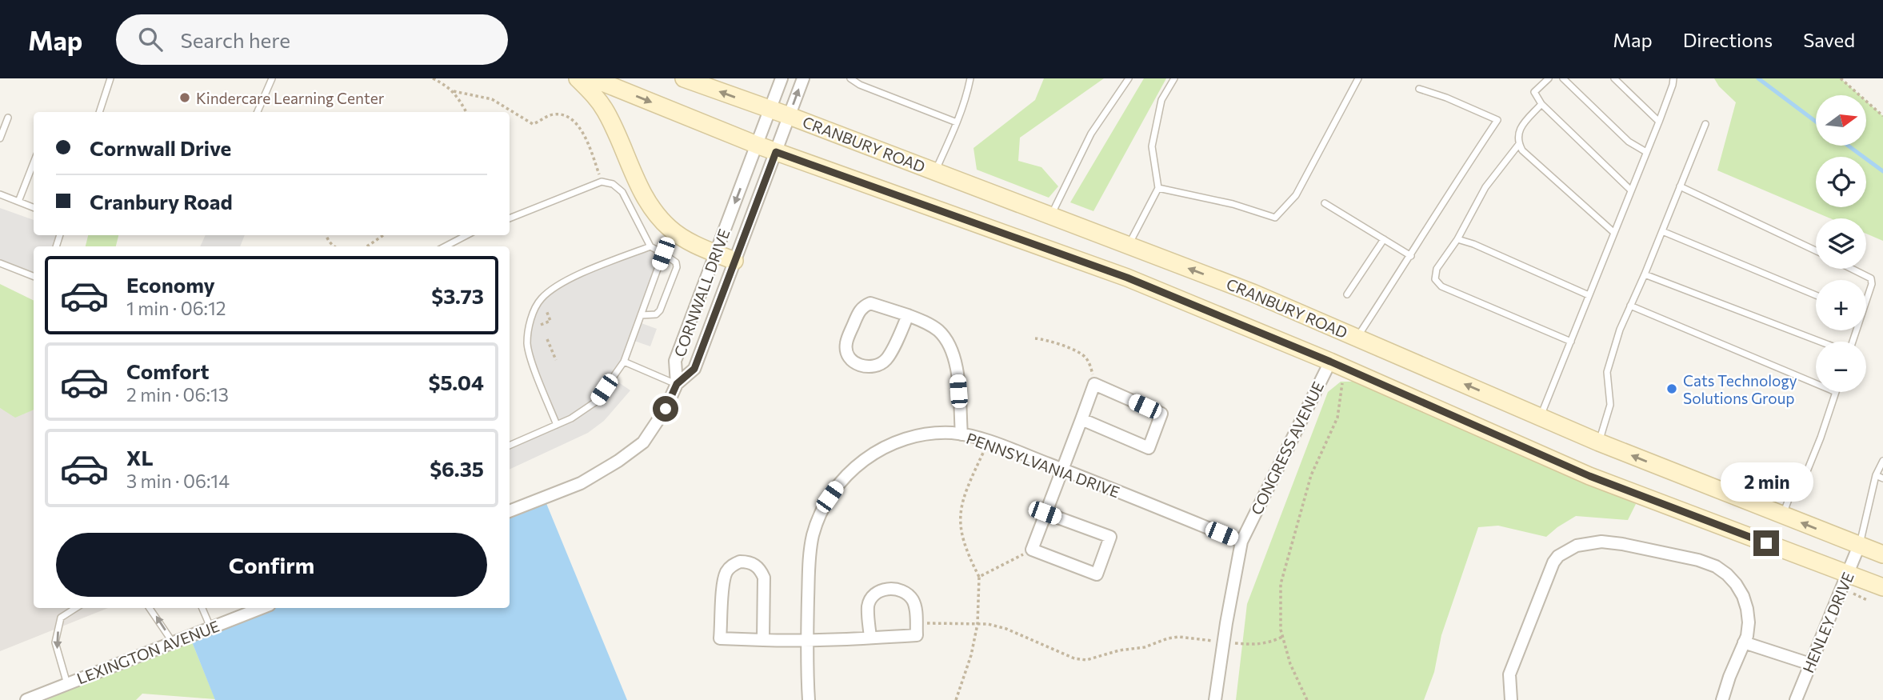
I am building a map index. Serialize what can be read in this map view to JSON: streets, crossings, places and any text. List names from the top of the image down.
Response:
{
  "streets": {
    "main road": ["CRANBURY ROAD"],
    "street": [
      "CORNWALL DRIVE",
      "CONGRESS AVENUE",
      "PENNSYLVANIA DRIVE",
      "HENLEY DRIVE",
      "LEXINGTON AVENUE"
    ]
  },
  "crossings": [
    ["CRANBURY ROAD", "CORNWALL DRIVE"],
    ["CRANBURY ROAD", "CONGRESS AVENUE"],
    ["CRANBURY ROAD", "HENLEY DRIVE"],
    ["CONGRESS AVENUE", "PENNSYLVANIA DRIVE"]
  ],
  "places": ["Kindercare Learning Center", "Cats Technology Solutions Group"],
  "north": "right",
  "page": {
    "header": "Map",
    "search": "Search here",
    "nav": ["Map", "Directions", "Saved"],
    "map_buttons": ["+", "−"],
    "banner": ["Cornwall Drive", "Cranbury Road"],
    "list": [
      {
        "name": "Economy",
        "note": "1 min · 06:12",
        "value": "$3.73"
      },
      {
        "name": "Comfort",
        "note": "2 min · 06:13",
        "value": "$5.04"
      },
      {
        "name": "XL",
        "note": "3 min · 06:14",
        "value": "$6.35"
      }
    ],
    "bubble": "2 min",
    "buttons": "Confirm"
  }
}
